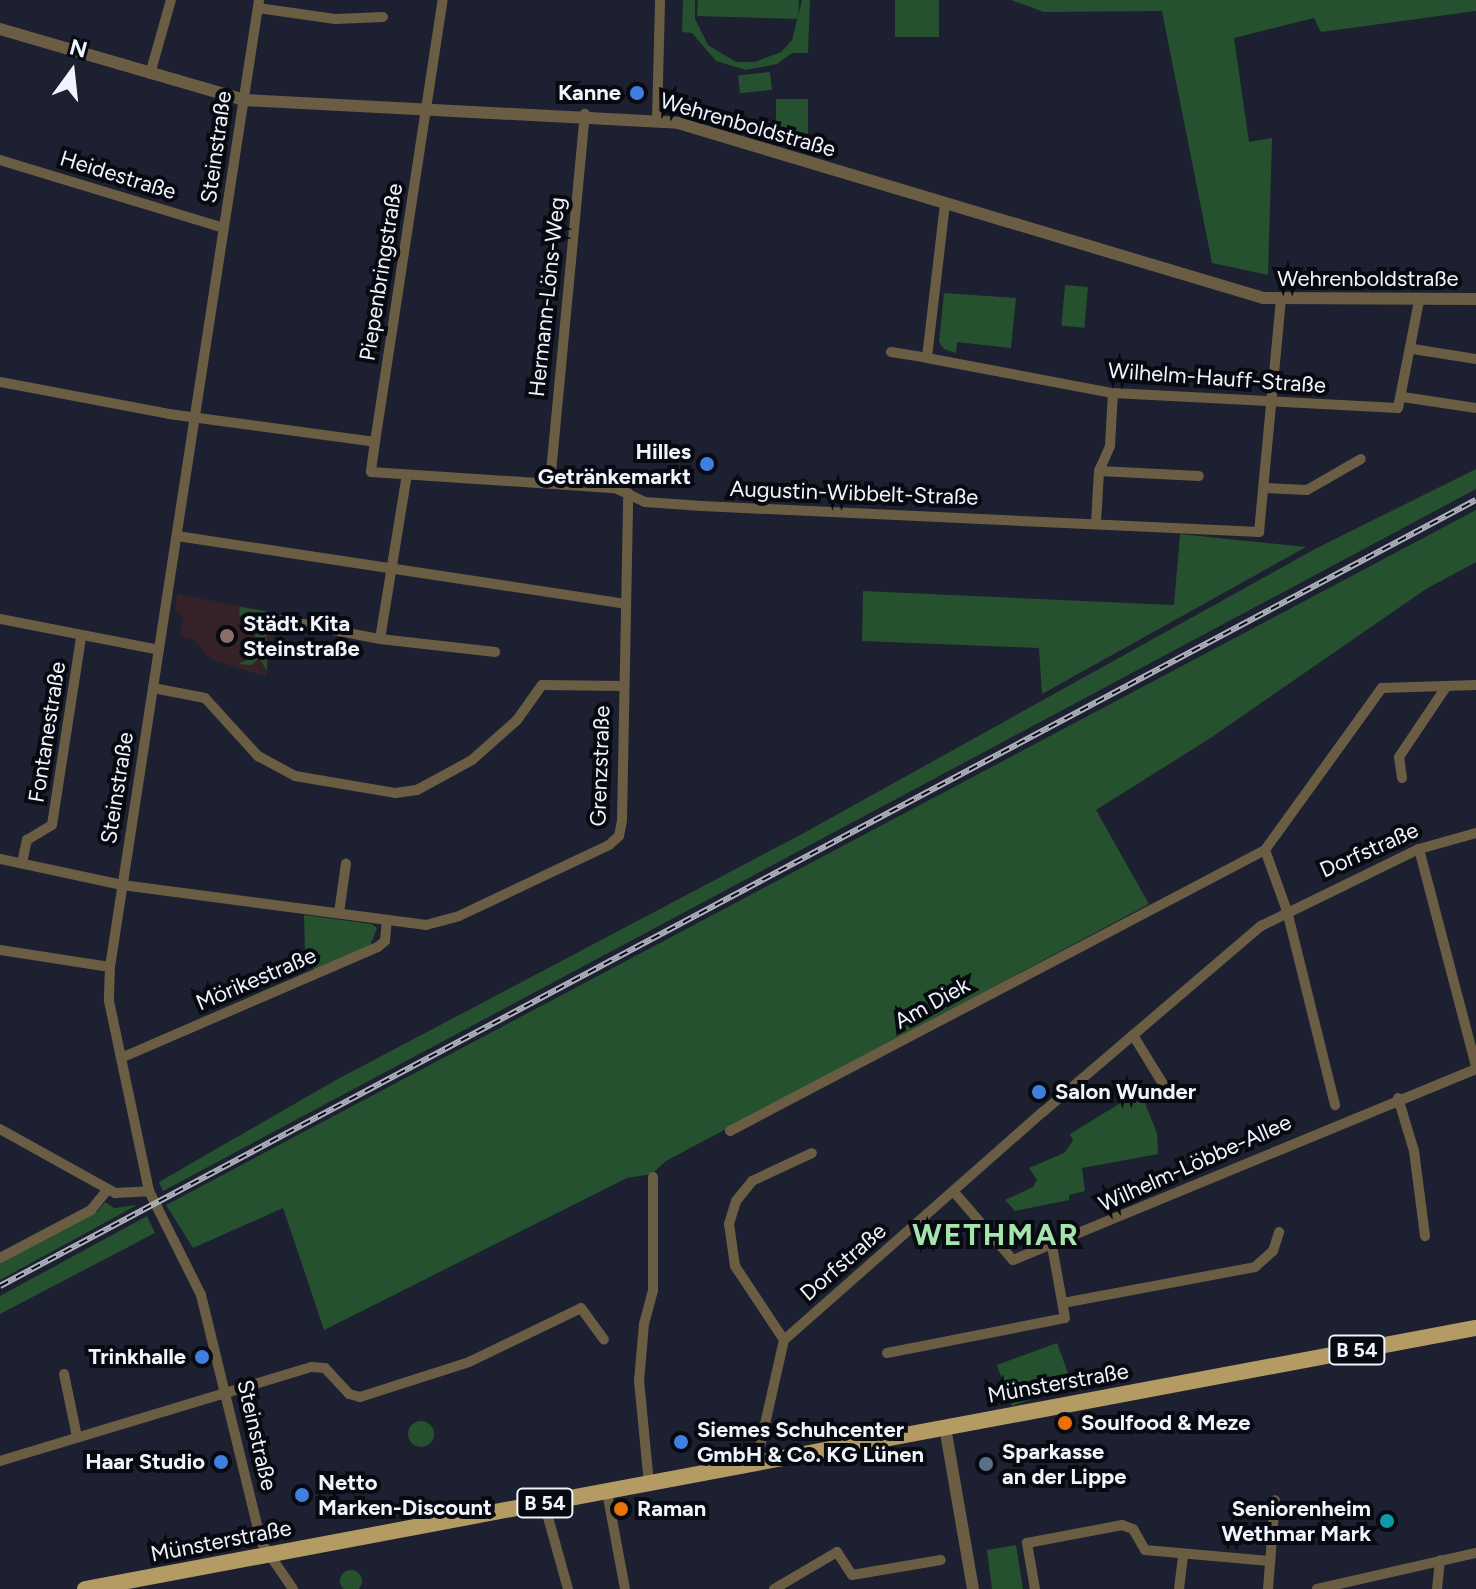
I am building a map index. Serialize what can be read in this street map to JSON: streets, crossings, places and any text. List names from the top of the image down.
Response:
{
  "streets": {
    "main road": ["B 54", "Münsterstraße"],
    "street": [
      "Wehrenboldstraße",
      "Steinstraße",
      "Heidestraße",
      "Piepenbringstraße",
      "Hermann-Löns-Weg",
      "Wilhelm-Hauff-Straße",
      "Augustin-Wibbelt-Straße",
      "Fontanestraße",
      "Grenzstraße",
      "Dorfstraße",
      "Mörikestraße",
      "Am Diek",
      "Wilhelm-Löbbe-Allee"
    ]
  },
  "crossings": [
    ["Wehrenboldstraße", "Steinstraße"],
    ["Wehrenboldstraße", "Piepenbringstraße"],
    ["Wehrenboldstraße", "Hermann-Löns-Weg"],
    ["Wehrenboldstraße", "Augustin-Wibbelt-Straße"],
    ["Steinstraße", "Heidestraße"],
    ["Steinstraße", "Fontanestraße"],
    ["Steinstraße", "Grenzstraße"],
    ["Steinstraße", "Mörikestraße"],
    ["Steinstraße", "Münsterstraße"],
    ["Piepenbringstraße", "Augustin-Wibbelt-Straße"],
    ["Hermann-Löns-Weg", "Augustin-Wibbelt-Straße"],
    ["Wilhelm-Hauff-Straße", "Augustin-Wibbelt-Straße"],
    ["Augustin-Wibbelt-Straße", "Grenzstraße"],
    ["Fontanestraße", "Grenzstraße"],
    ["Grenzstraße", "Mörikestraße"],
    ["Dorfstraße", "Wilhelm-Löbbe-Allee"]
  ],
  "districts": ["WETHMAR"],
  "places": [
    "Kanne",
    "Hilles Getränkemarkt",
    "Städt. Kita Steinstraße",
    "Salon Wunder",
    "Trinkhalle",
    "Soulfood & Meze",
    "Siemes Schuhcenter GmbH & Co. KG Lünen",
    "Haar Studio",
    "Sparkasse an der Lippe",
    "Netto Marken-Discount",
    "Raman",
    "Seniorenheim Wethmar Mark"
  ],
  "north": "top"
}
